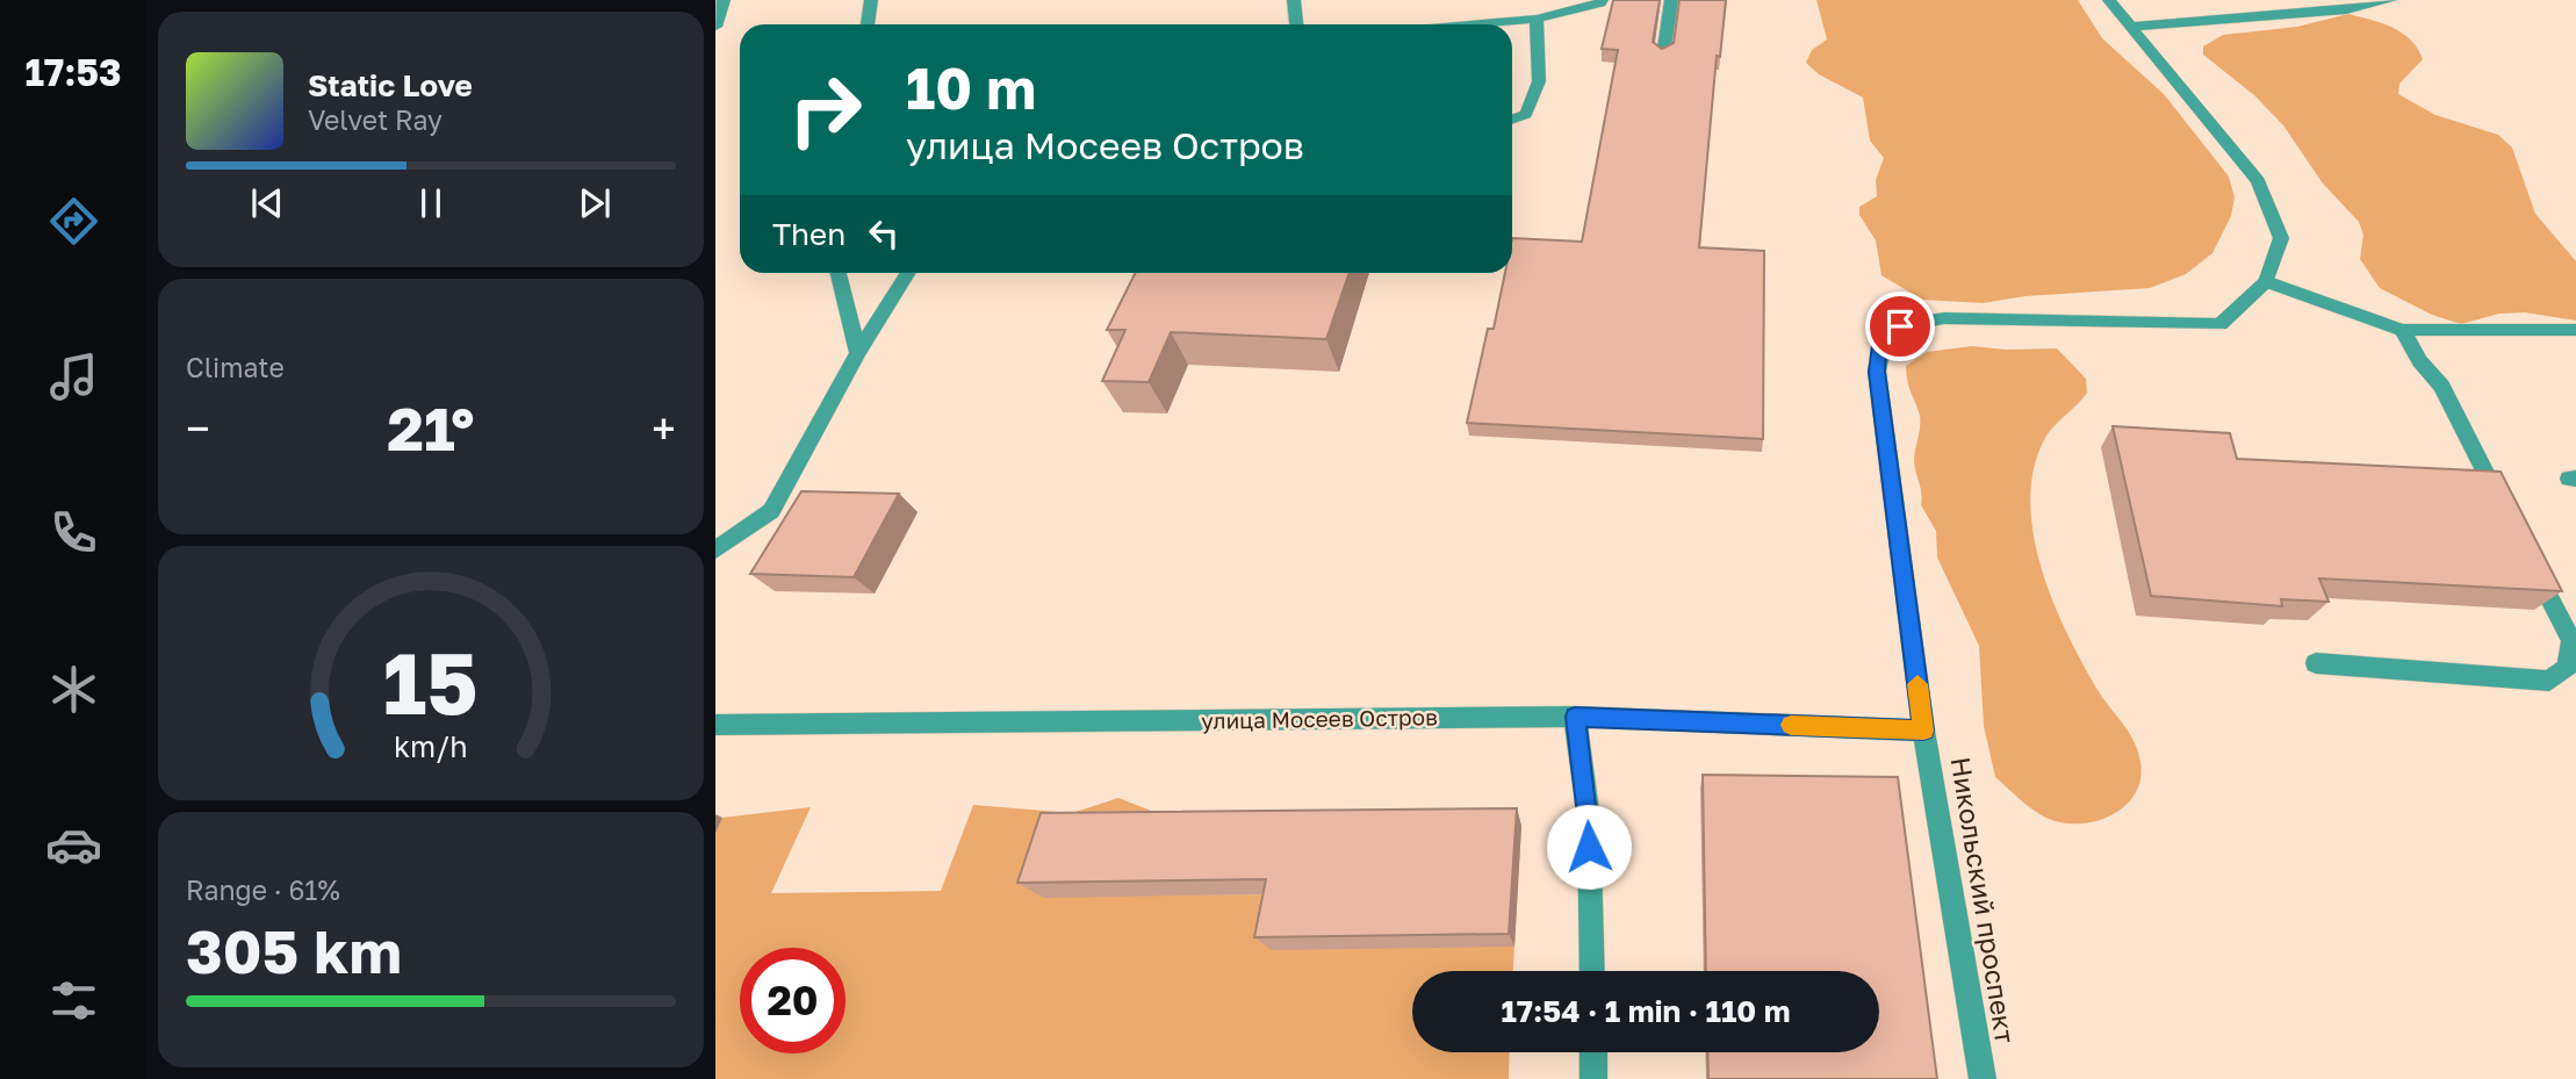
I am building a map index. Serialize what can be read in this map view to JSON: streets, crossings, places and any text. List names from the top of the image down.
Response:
{
  "streets": {
    "street": ["улица Мосеев Остров", "Никольский проспект"]
  },
  "crossings": [
    ["улица Мосеев Остров", "Никольский проспект"]
  ],
  "page": {
    "tabs": "17:53",
    "turn": ["10 m", "улица Мосеев Остров"],
    "song": ["Static Love", "Velvet Ray"],
    "then": "Then",
    "tile": [
      "Climate",
      ["Range · 61%", "305 km"]
    ],
    "heat": ["−", "21°", "+"],
    "limit": "20",
    "trip": "17:54 · 1 min · 110 m",
    "gauge": ["15", "km/h"]
  }
}
